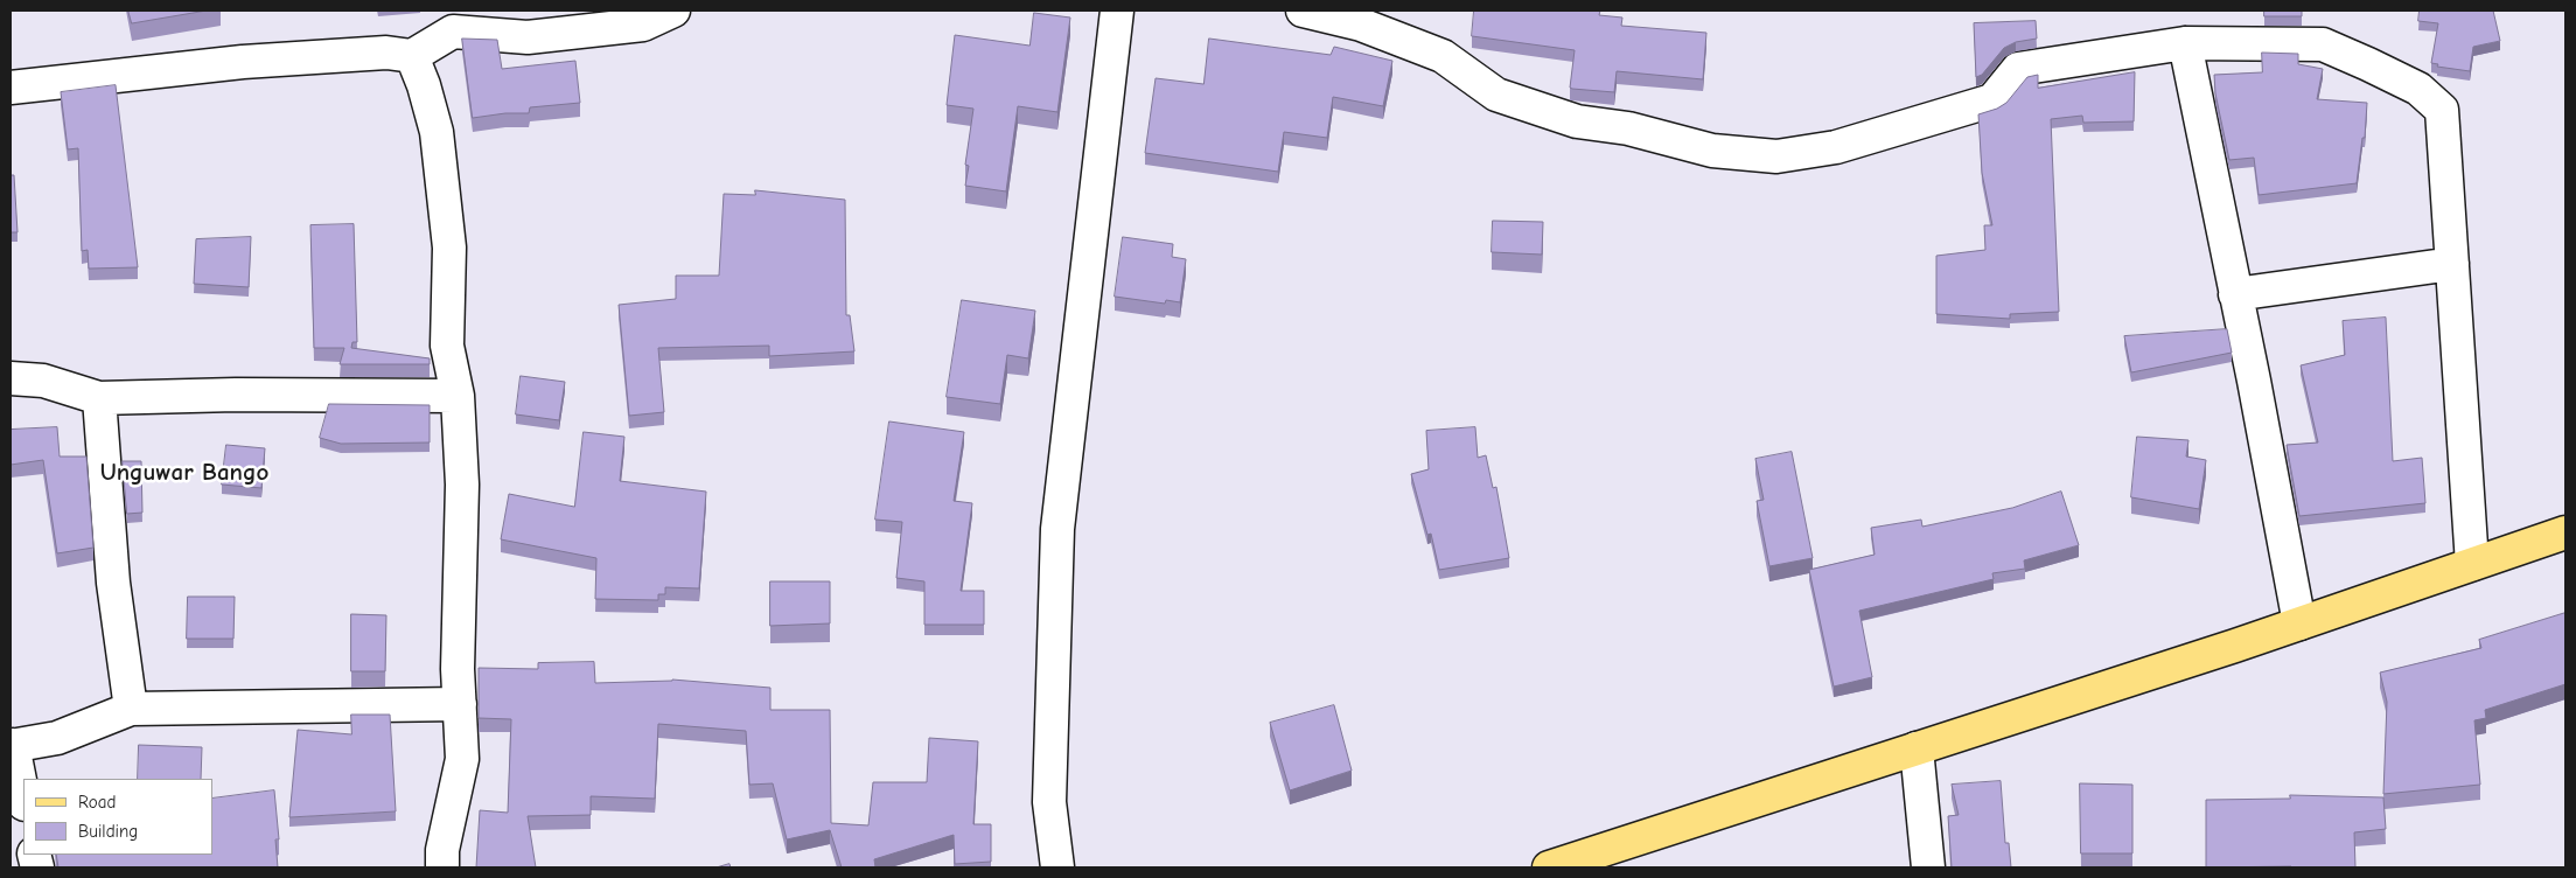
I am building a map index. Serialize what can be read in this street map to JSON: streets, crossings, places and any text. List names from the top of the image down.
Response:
{
  "districts": ["Unguwar Bango"],
  "legend": ["Road", "Building"]
}
